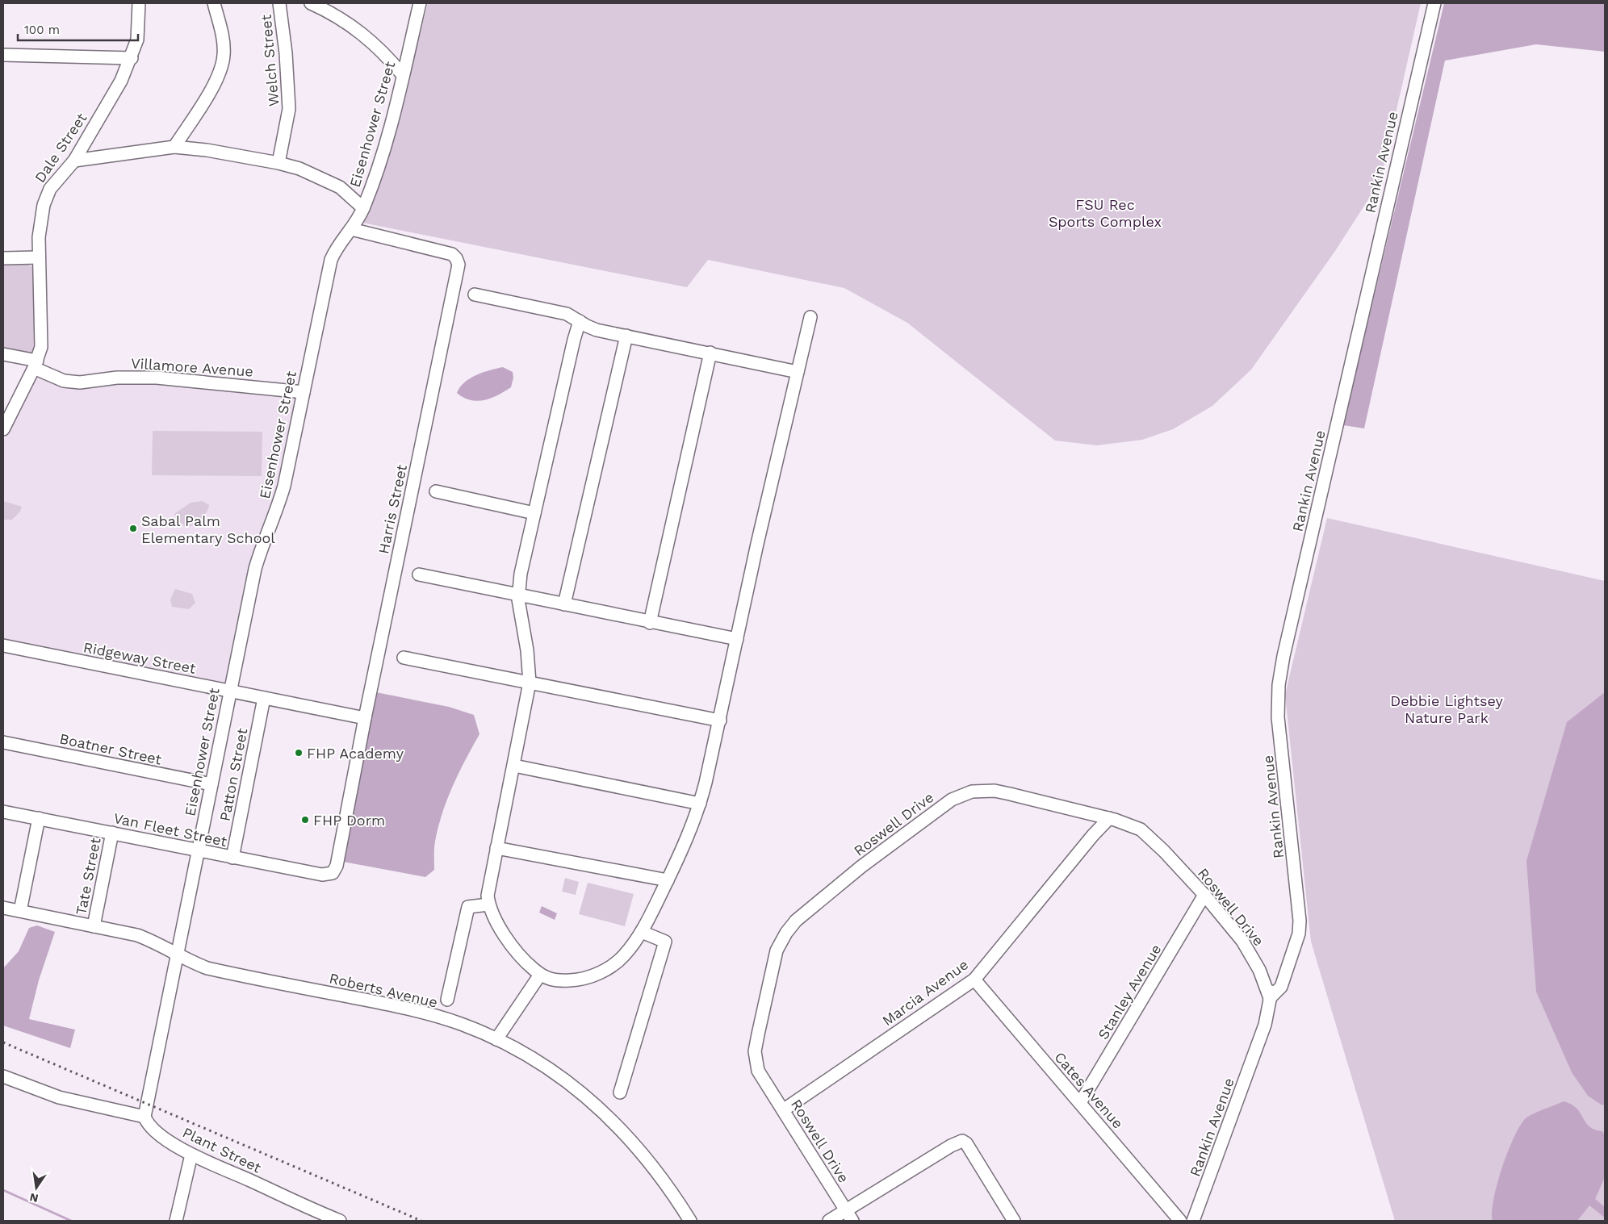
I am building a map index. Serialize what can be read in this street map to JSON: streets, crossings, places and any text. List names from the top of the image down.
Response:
{
  "streets": {
    "street": [
      "Welch Street",
      "Eisenhower Street",
      "Dale Street",
      "Rankin Avenue",
      "Villamore Avenue",
      "Harris Street",
      "Ridgeway Street",
      "Boatner Street",
      "Patton Street",
      "Roswell Drive",
      "Van Fleet Street",
      "Tate Street",
      "Roberts Avenue",
      "Stanley Avenue",
      "Marcia Avenue",
      "Cates Avenue",
      "Plant Street"
    ]
  },
  "crossings": [
    ["Eisenhower Street", "Villamore Avenue"],
    ["Eisenhower Street", "Harris Street"],
    ["Eisenhower Street", "Ridgeway Street"],
    ["Eisenhower Street", "Boatner Street"],
    ["Eisenhower Street", "Van Fleet Street"],
    ["Eisenhower Street", "Roberts Avenue"],
    ["Eisenhower Street", "Plant Street"],
    ["Dale Street", "Villamore Avenue"],
    ["Rankin Avenue", "Roswell Drive"],
    ["Harris Street", "Ridgeway Street"],
    ["Harris Street", "Van Fleet Street"],
    ["Ridgeway Street", "Patton Street"],
    ["Patton Street", "Van Fleet Street"],
    ["Roswell Drive", "Stanley Avenue"],
    ["Roswell Drive", "Marcia Avenue"],
    ["Van Fleet Street", "Tate Street"],
    ["Tate Street", "Roberts Avenue"],
    ["Stanley Avenue", "Cates Avenue"],
    ["Marcia Avenue", "Cates Avenue"]
  ],
  "parks": ["FSU Rec Sports Complex", "Debbie Lightsey Nature Park"],
  "places": ["Sabal Palm Elementary School", "FHP Academy", "FHP Dorm"],
  "scale_bar": "100 m",
  "north": "bottom"
}
